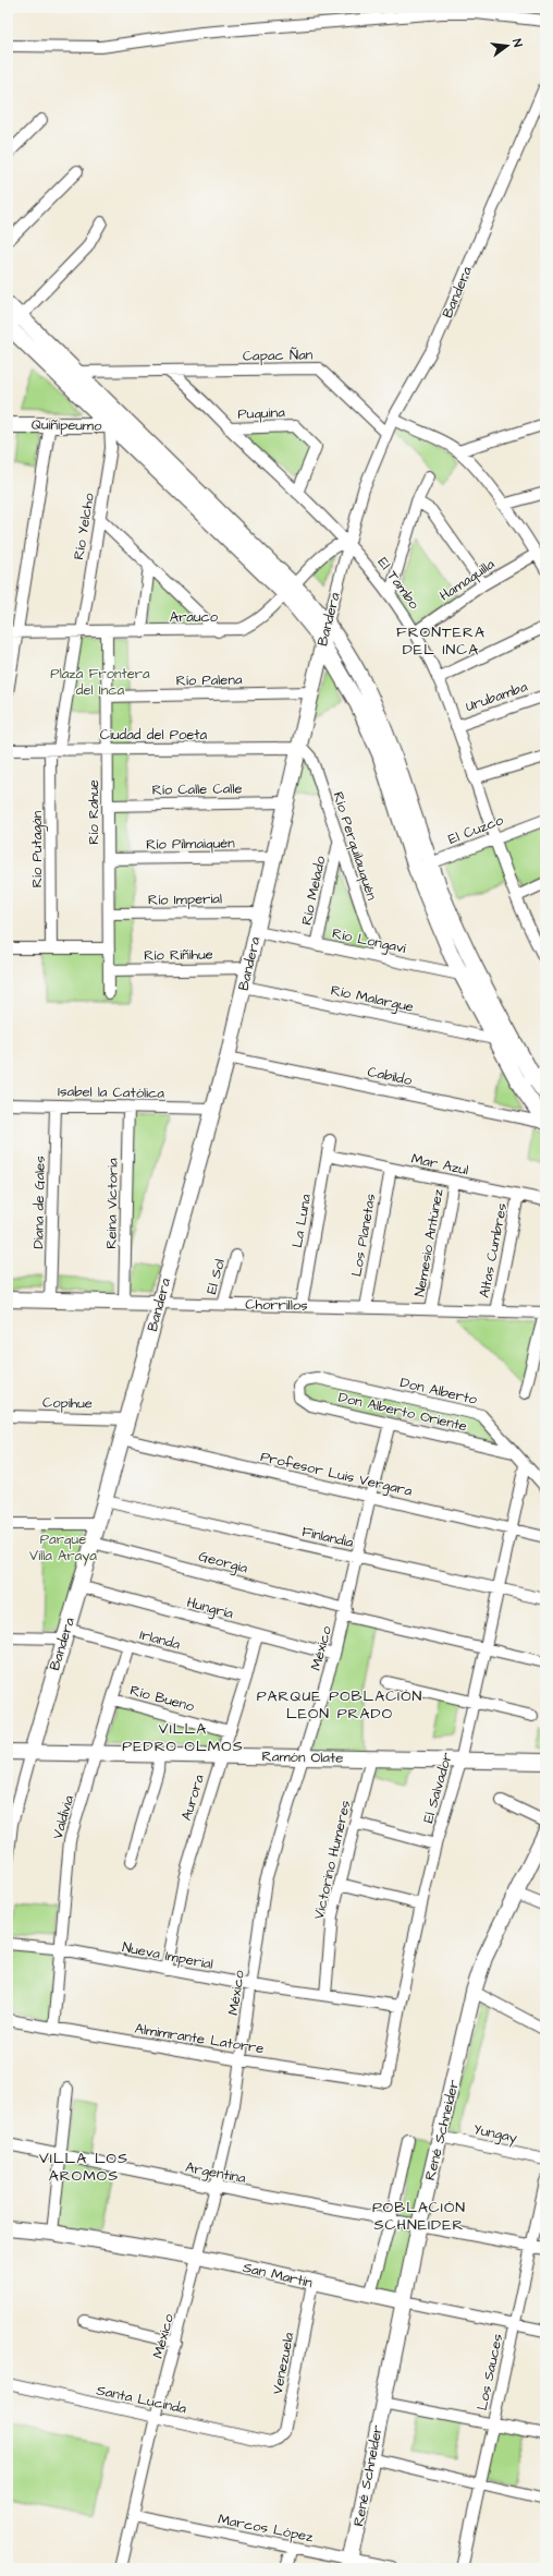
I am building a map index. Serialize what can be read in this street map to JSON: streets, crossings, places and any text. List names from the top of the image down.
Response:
{
  "streets": {
    "street": [
      "Bandera",
      "Capac Ñan",
      "Puquina",
      "Quiñipeumo",
      "Río Yelcho",
      "Hamaquilla",
      "El Tambo",
      "Arauco",
      "Río Palena",
      "Urubamba",
      "Ciudad del Poeta",
      "Río Calle Calle",
      "Río Rahue",
      "El Cuzco",
      "Río Pilmaiquén",
      "Río Perquilauquén",
      "Río Putagán",
      "Río Melado",
      "Río Imperial",
      "Río Longaví",
      "Río Riñihue",
      "Río Malargue",
      "Cabildo",
      "Isabel la Católica",
      "Mar Azul",
      "Diana de Gales",
      "Reina Victoria",
      "La Luna",
      "Los Planetas",
      "Nemesio Antúnez",
      "Altas Cumbres",
      "El Sol",
      "Chorrillos",
      "Don Alberto",
      "Copihue",
      "Don Alberto Oriente",
      "Profesor Luis Vergara",
      "Finlandia",
      "Georgia",
      "Hungría",
      "Irlanda",
      "México",
      "Río Bueno",
      "Ramón Olate",
      "El Salvador",
      "Aurora",
      "Valdivia",
      "Victorino Humeres",
      "Nueva Imperial",
      "Almimrante Latorre",
      "René Schneider",
      "Yungay",
      "Argentina",
      "San Martín",
      "Venezuela",
      "Los Sauces",
      "Santa Lucinda",
      "Marcos López"
    ]
  },
  "crossings": [
    ["Bandera", "Capac Ñan"],
    ["Bandera", "El Tambo"],
    ["Bandera", "Arauco"],
    ["Bandera", "Río Palena"],
    ["Bandera", "Ciudad del Poeta"],
    ["Bandera", "Río Calle Calle"],
    ["Bandera", "Río Pilmaiquén"],
    ["Bandera", "Río Perquilauquén"],
    ["Bandera", "Río Imperial"],
    ["Bandera", "Río Longaví"],
    ["Bandera", "Río Riñihue"],
    ["Bandera", "Río Malargue"],
    ["Bandera", "Cabildo"],
    ["Bandera", "Isabel la Católica"],
    ["Bandera", "Chorrillos"],
    ["Bandera", "Copihue"],
    ["Bandera", "Profesor Luis Vergara"],
    ["Bandera", "Finlandia"],
    ["Bandera", "Georgia"],
    ["Bandera", "Hungría"],
    ["Bandera", "Irlanda"],
    ["Bandera", "Ramón Olate"],
    ["Capac Ñan", "El Tambo"],
    ["Puquina", "El Tambo"],
    ["Quiñipeumo", "Río Yelcho"],
    ["Río Yelcho", "Arauco"],
    ["Río Yelcho", "Ciudad del Poeta"],
    ["Río Yelcho", "Río Putagán"],
    ["Hamaquilla", "El Tambo"],
    ["El Tambo", "Arauco"],
    ["El Tambo", "Urubamba"],
    ["El Tambo", "El Cuzco"],
    ["Arauco", "Río Rahue"],
    ["Río Palena", "Río Rahue"],
    ["Ciudad del Poeta", "Río Rahue"],
    ["Ciudad del Poeta", "Río Perquilauquén"],
    ["Ciudad del Poeta", "Río Putagán"],
    ["Río Calle Calle", "Río Rahue"],
    ["Río Rahue", "Río Pilmaiquén"],
    ["Río Rahue", "Río Imperial"],
    ["Río Rahue", "Río Riñihue"],
    ["Río Perquilauquén", "Río Melado"],
    ["Río Perquilauquén", "Río Longaví"],
    ["Río Melado", "Río Longaví"],
    ["Isabel la Católica", "Diana de Gales"],
    ["Isabel la Católica", "Reina Victoria"],
    ["Mar Azul", "La Luna"],
    ["Mar Azul", "Los Planetas"],
    ["Mar Azul", "Nemesio Antúnez"],
    ["Mar Azul", "Altas Cumbres"],
    ["Diana de Gales", "Chorrillos"],
    ["Reina Victoria", "Chorrillos"],
    ["La Luna", "Chorrillos"],
    ["Los Planetas", "Chorrillos"],
    ["Nemesio Antúnez", "Chorrillos"],
    ["Altas Cumbres", "Chorrillos"],
    ["El Sol", "Chorrillos"],
    ["Don Alberto", "Don Alberto Oriente"],
    ["Don Alberto", "El Salvador"],
    ["Don Alberto Oriente", "México"],
    ["Profesor Luis Vergara", "México"],
    ["Profesor Luis Vergara", "El Salvador"],
    ["Finlandia", "México"],
    ["Finlandia", "El Salvador"],
    ["Georgia", "México"],
    ["Georgia", "El Salvador"],
    ["Hungría", "México"],
    ["Hungría", "Aurora"],
    ["Irlanda", "Aurora"],
    ["Irlanda", "Valdivia"],
    ["México", "Ramón Olate"],
    ["México", "Nueva Imperial"],
    ["México", "Almimrante Latorre"],
    ["México", "Argentina"],
    ["México", "San Martín"],
    ["México", "Santa Lucinda"],
    ["México", "Marcos López"],
    ["Río Bueno", "Aurora"],
    ["Río Bueno", "Valdivia"],
    ["Ramón Olate", "El Salvador"],
    ["Ramón Olate", "Aurora"],
    ["Ramón Olate", "Valdivia"],
    ["Ramón Olate", "Victorino Humeres"],
    ["El Salvador", "Nueva Imperial"],
    ["El Salvador", "Almimrante Latorre"],
    ["Aurora", "Nueva Imperial"],
    ["Valdivia", "Nueva Imperial"],
    ["Valdivia", "Almimrante Latorre"],
    ["Victorino Humeres", "Nueva Imperial"],
    ["René Schneider", "Yungay"],
    ["René Schneider", "Argentina"],
    ["René Schneider", "San Martín"],
    ["René Schneider", "Marcos López"],
    ["Argentina", "Los Sauces"],
    ["San Martín", "Venezuela"],
    ["San Martín", "Los Sauces"],
    ["Venezuela", "Santa Lucinda"]
  ],
  "districts": [
    "FRONTERA DEL INCA",
    "PARQUE POBLACIÓN LEON PRADO",
    "VILLA PEDRO OLMOS",
    "VILLA LOS AROMOS",
    "POBLACIÓN SCHNEIDER"
  ],
  "parks": ["Plaza Frontera del Inca", "Parque Villa Araya"],
  "north": "right"
}
